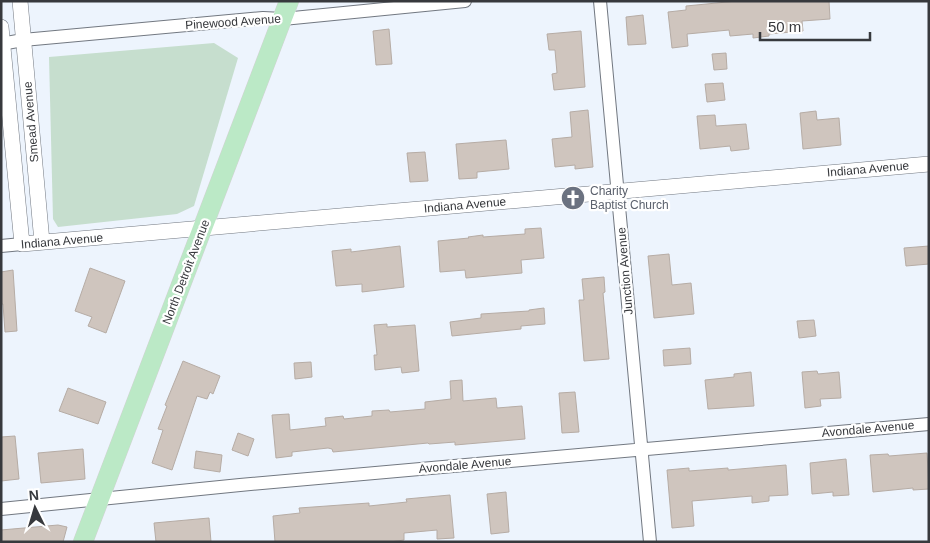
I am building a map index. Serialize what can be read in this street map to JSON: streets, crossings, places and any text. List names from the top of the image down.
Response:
{
  "streets": {
    "main road": ["North Detroit Avenue"],
    "street": [
      "Pinewood Avenue",
      "Smead Avenue",
      "Indiana Avenue",
      "Junction Avenue",
      "Avondale Avenue"
    ]
  },
  "crossings": [
    ["Pinewood Avenue", "Smead Avenue"],
    ["Pinewood Avenue", "North Detroit Avenue"],
    ["Smead Avenue", "Indiana Avenue"],
    ["Indiana Avenue", "Junction Avenue"],
    ["Indiana Avenue", "North Detroit Avenue"],
    ["Junction Avenue", "Avondale Avenue"],
    ["North Detroit Avenue", "Avondale Avenue"]
  ],
  "places": {
    "church": ["Charity Baptist Church"]
  },
  "scale_bar": "50 m",
  "north": "top"
}
